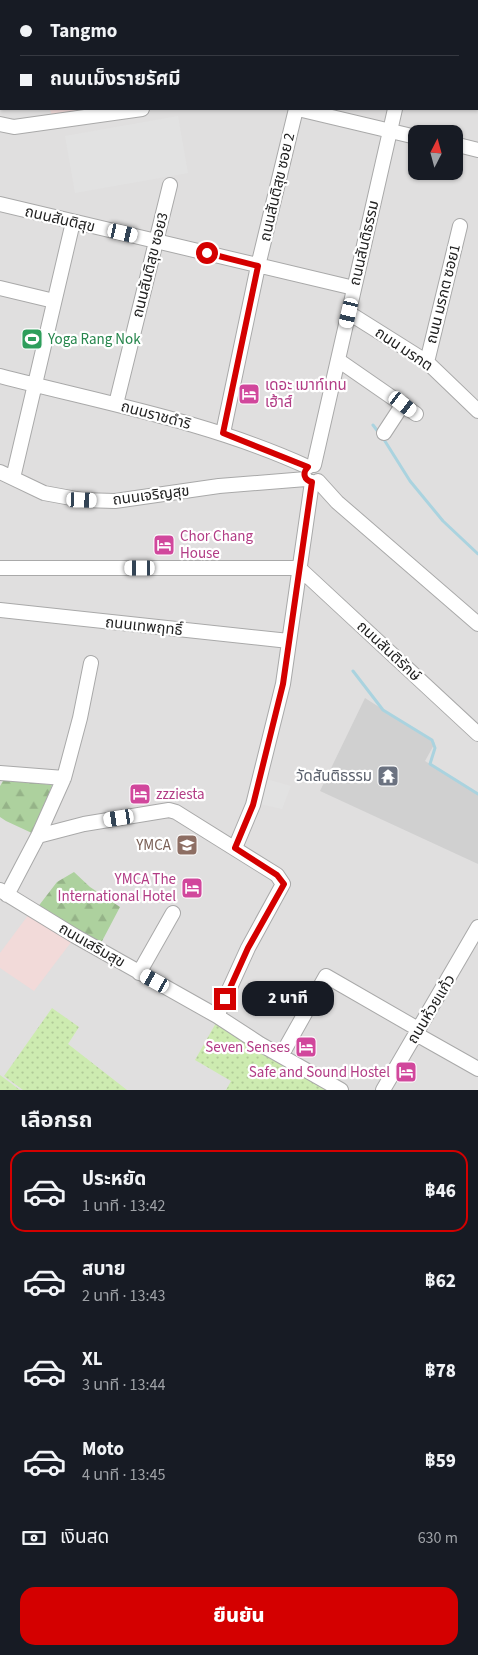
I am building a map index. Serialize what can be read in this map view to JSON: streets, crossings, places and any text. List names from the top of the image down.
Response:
{
  "streets": {
    "street": [
      "ถนนสันติสุข ซอย 2",
      "ถนนสันติสุข",
      "ถนนสันติธรรม",
      "ถนนสันติสุข ซอย3",
      "ถนน มรกต ซอย1",
      "ถนน มรกต",
      "ถนนราชดำริ",
      "ถนนเจริญสุข",
      "ถนนเทพฤทธิ์",
      "ถนนสันติรักษ์",
      "ถนนเสริมสุข",
      "ถนนห้วยแก้ว"
    ]
  },
  "crossings": [
    ["ถนนสันติสุข ซอย 2", "ถนนสันติสุข"],
    ["ถนนสันติสุข ซอย 2", "ถนนราชดำริ"],
    ["ถนนสันติสุข", "ถนนสันติธรรม"],
    ["ถนนสันติสุข", "ถนนสันติสุข ซอย3"],
    ["ถนนสันติธรรม", "ถนน มรกต"],
    ["ถนนสันติธรรม", "ถนนราชดำริ"],
    ["ถนนสันติธรรม", "ถนนเจริญสุข"],
    ["ถนนสันติธรรม", "ถนนเทพฤทธิ์"],
    ["ถนนสันติธรรม", "ถนนสันติรักษ์"],
    ["ถนนสันติสุข ซอย3", "ถนนราชดำริ"],
    ["ถนน มรกต ซอย1", "ถนน มรกต"],
    ["ถนนราชดำริ", "ถนนเจริญสุข"]
  ],
  "places": {
    "sports": ["Yoga Rang Nok"],
    "hotel": [
      "เดอะ เมาท์เทน เฮ้าส์",
      "Chor Chang House",
      "zzziesta",
      "YMCA The International Hotel",
      "Seven Senses",
      "Safe and Sound Hostel"
    ],
    "temple": ["วัดสันติธรรม"],
    "school or university": ["YMCA"]
  },
  "north": "top",
  "page": {
    "banner": ["Tangmo", "ถนนเม็งรายรัศมี"],
    "bubble": "2 นาที",
    "heading": "เลือกรถ",
    "list": [
      {
        "name": "ประหยัด",
        "note": "1 นาที · 13:42",
        "value": "฿46"
      },
      {
        "name": "สบาย",
        "note": "2 นาที · 13:43",
        "value": "฿62"
      },
      {
        "name": "XL",
        "note": "3 นาที · 13:44",
        "value": "฿78"
      },
      {
        "name": "Moto",
        "note": "4 นาที · 13:45",
        "value": "฿59"
      }
    ],
    "pay": ["เงินสด", "630 m"],
    "buttons": "ยืนยัน"
  }
}
